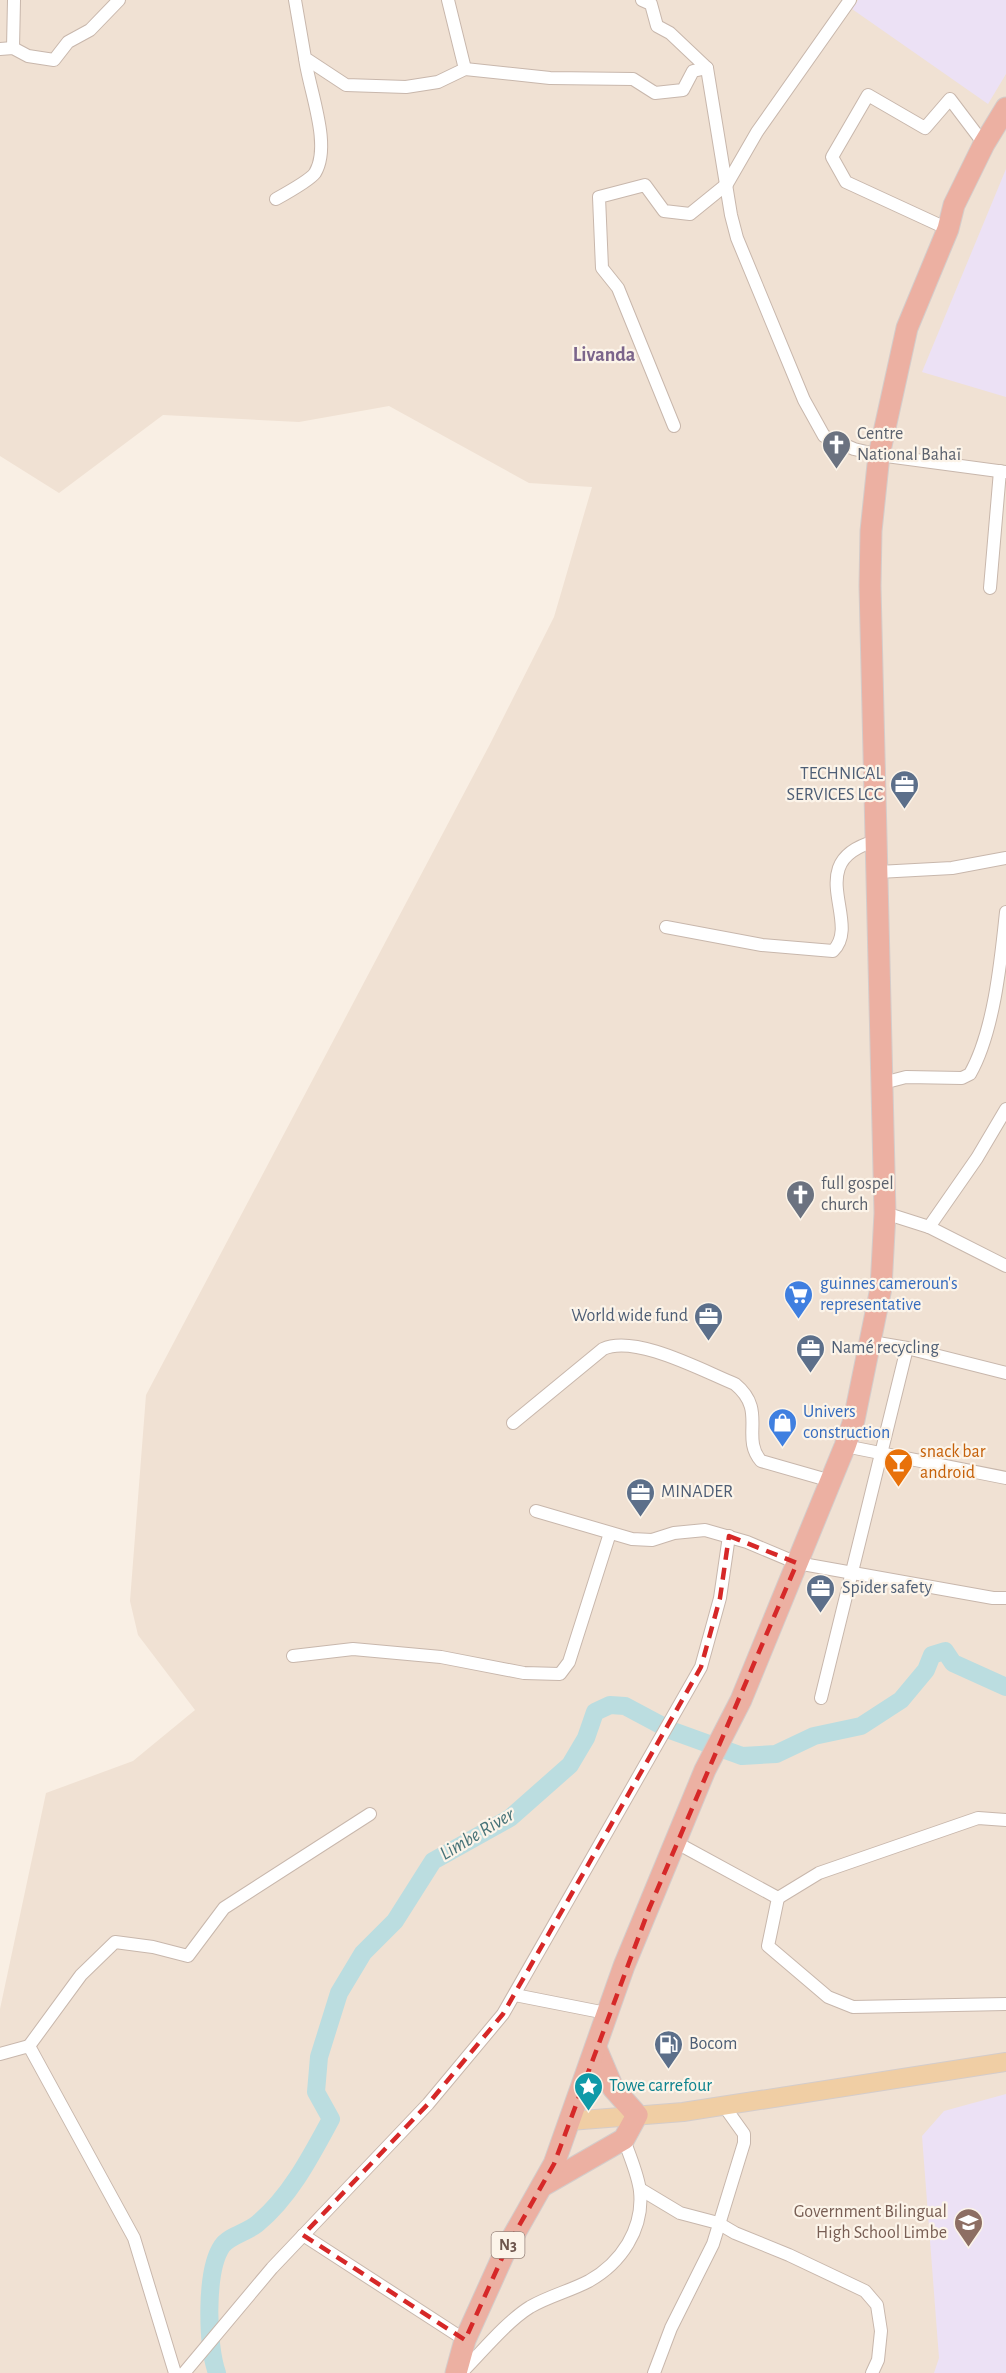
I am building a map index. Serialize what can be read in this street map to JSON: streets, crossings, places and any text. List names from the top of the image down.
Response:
{
  "streets": {
    "highway": ["N3"]
  },
  "districts": ["Livanda"],
  "water": ["Limbe River"],
  "places": {
    "church": ["Centre National Bahaï", "full gospel church"],
    "office": [
      "TECHNICAL SERVICES LCC",
      "World wide fund",
      "Namé recycling",
      "MINADER",
      "Spider safety"
    ],
    "supermarket": ["guinnes cameroun's representative"],
    "shop": ["Univers construction"],
    "bar": ["snack bar android"],
    "fuel station": ["Bocom"],
    "place": ["Towe carrefour"],
    "school or university": ["Government Bilingual High School Limbe"]
  }
}
